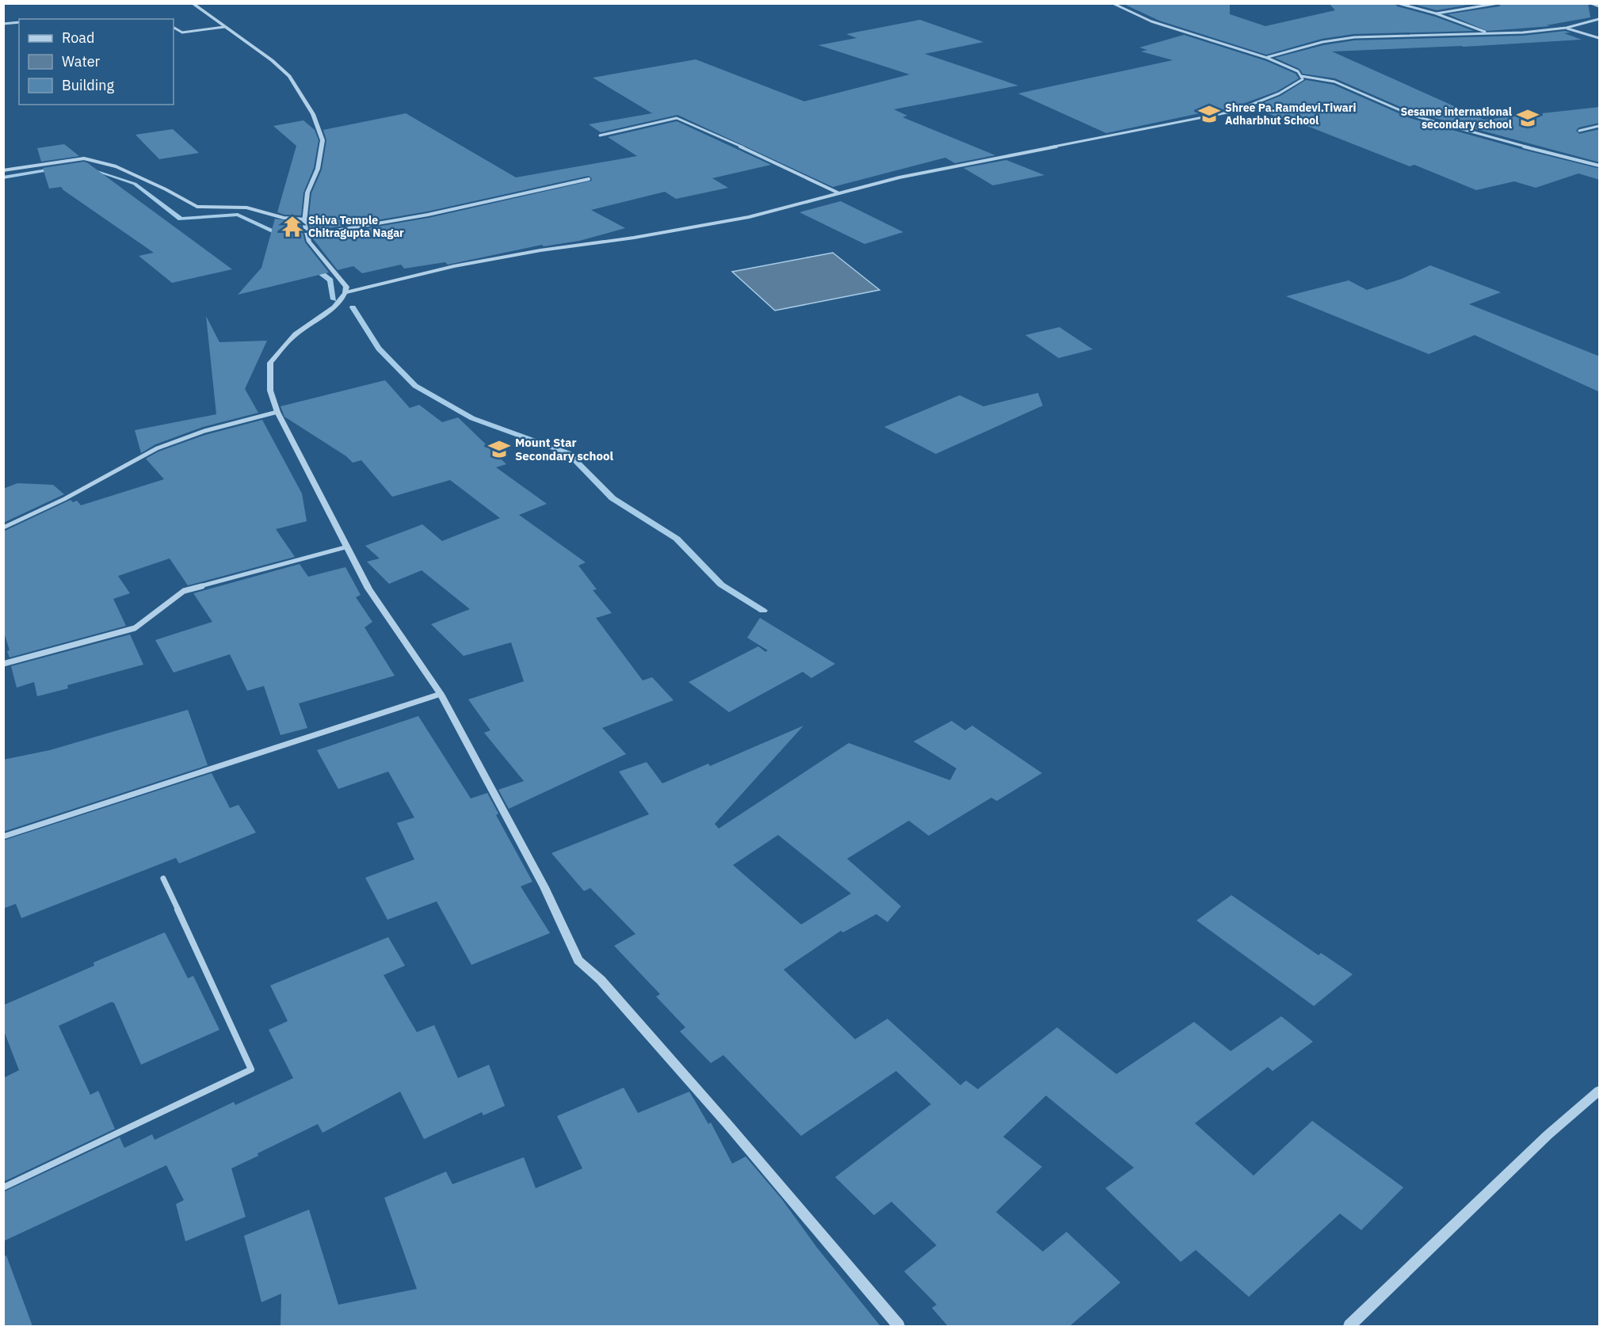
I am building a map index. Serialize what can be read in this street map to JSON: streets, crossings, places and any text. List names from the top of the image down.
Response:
{
  "places": {
    "school or university": ["Shree Pa.Ramdevi.Tiwari Adharbhut School", "Sesame international secondary school", "Mount Star Secondary school"],
    "temple": ["Shiva Temple Chitragupta Nagar"]
  },
  "legend": ["Road", "Water", "Building"]
}
